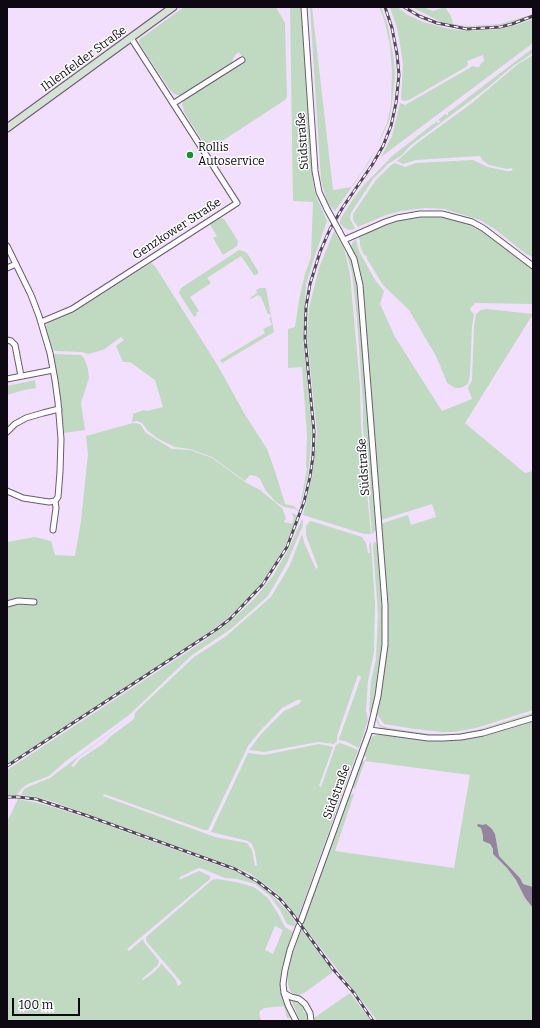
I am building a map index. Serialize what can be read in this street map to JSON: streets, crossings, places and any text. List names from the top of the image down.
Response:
{
  "streets": {
    "main road": ["Ihlenfelder Straße"],
    "street": ["Südstraße", "Genzkower Straße"]
  },
  "crossings": [
    ["Ihlenfelder Straße", "Genzkower Straße"]
  ],
  "places": ["Rollis Autoservice"],
  "scale_bar": "100 m"
}
